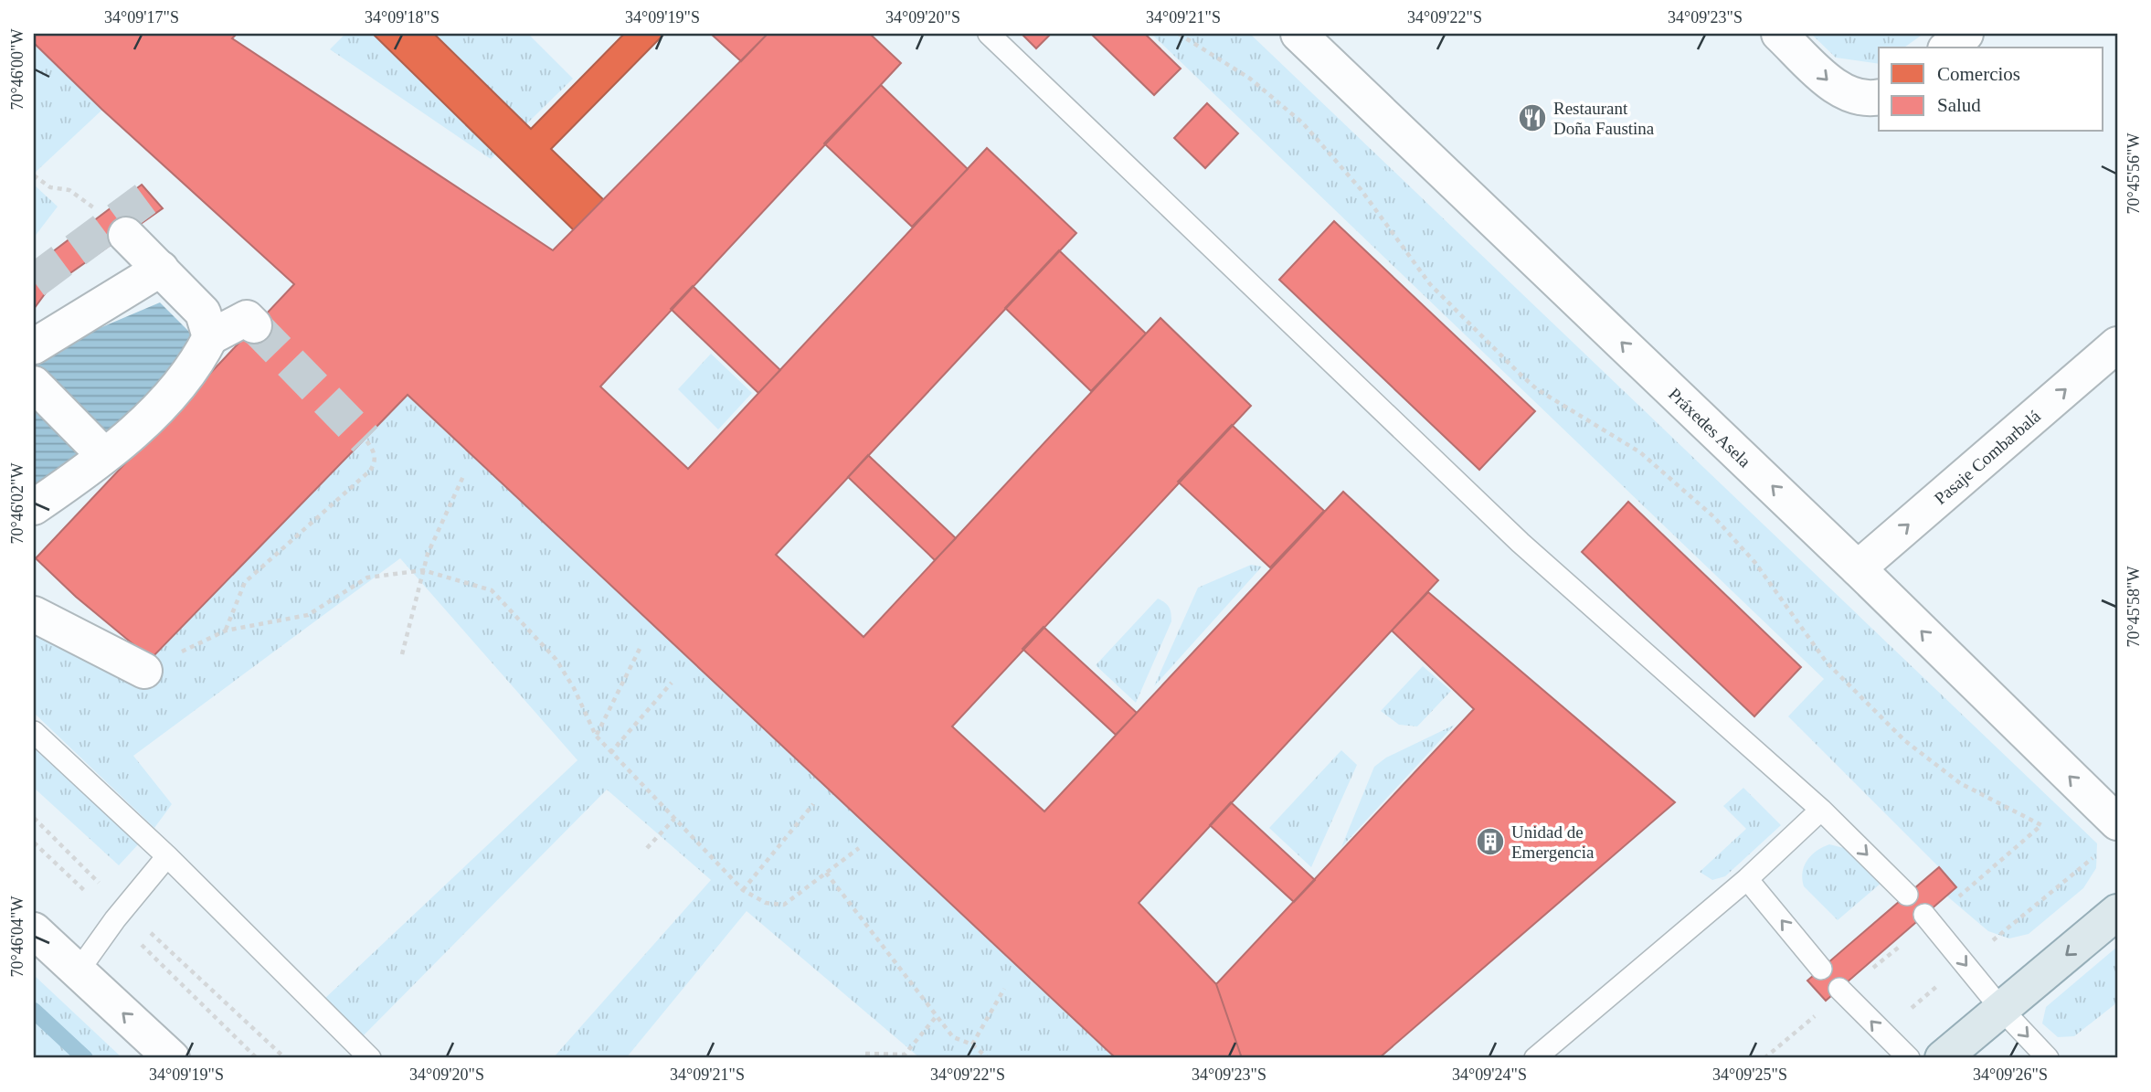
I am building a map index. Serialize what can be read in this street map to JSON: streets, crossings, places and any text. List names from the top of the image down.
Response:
{
  "streets": {
    "street": ["Práxedes Asela", "Pasaje Combarbalá"]
  },
  "crossings": [
    ["Práxedes Asela", "Pasaje Combarbalá"]
  ],
  "one_way": ["Práxedes Asela", "Pasaje Combarbalá"],
  "places": {
    "restaurant": ["Restaurant Doña Faustina"],
    "building": ["Unidad de Emergencia"]
  },
  "legend": ["Comercios", "Salud"],
  "coordinates": [
    "34°09'17\"S",
    "34°09'18\"S",
    "34°09'19\"S",
    "34°09'20\"S",
    "34°09'21\"S",
    "34°09'22\"S",
    "34°09'23\"S",
    "70°46'00\"W",
    "70°45'56\"W",
    "70°46'02\"W",
    "70°45'58\"W",
    "70°46'04\"W",
    "34°09'24\"S",
    "34°09'25\"S",
    "34°09'26\"S"
  ]
}
